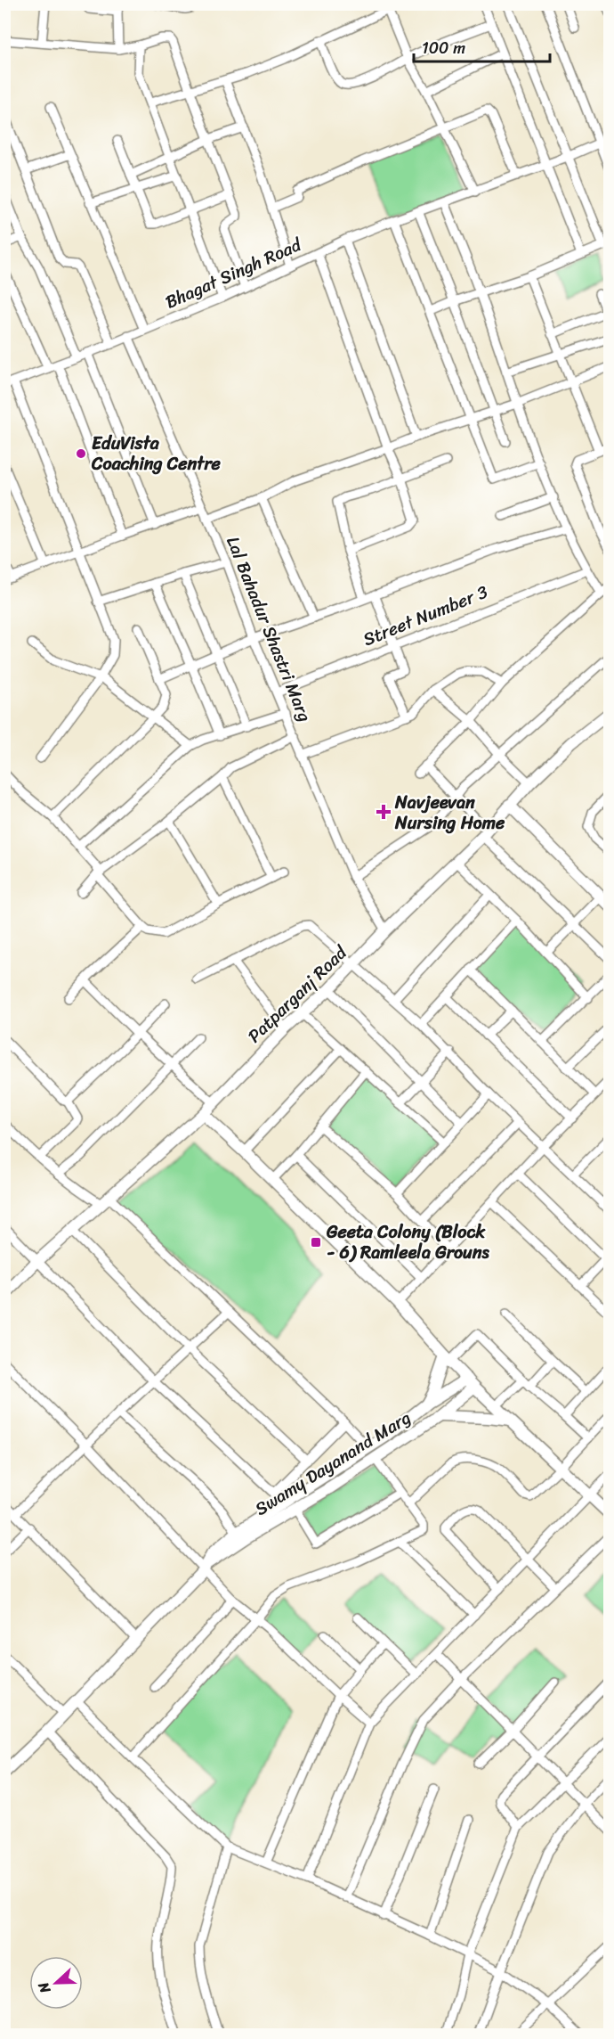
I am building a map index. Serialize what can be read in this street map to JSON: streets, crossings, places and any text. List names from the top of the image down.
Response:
{
  "streets": {
    "street": [
      "Bhagat Singh Road",
      "Street Number 3",
      "Lal Bahadur Shastri Marg",
      "Patparganj Road",
      "Swamy Dayanand Marg"
    ]
  },
  "crossings": [
    ["Bhagat Singh Road", "Lal Bahadur Shastri Marg"],
    ["Street Number 3", "Lal Bahadur Shastri Marg"],
    ["Lal Bahadur Shastri Marg", "Patparganj Road"]
  ],
  "places": {
    "other": ["EduVista Coaching Centre"],
    "health": ["Navjeevan Nursing Home"],
    "transit": ["Geeta Colony (Block - 6) Ramleela Grouns"]
  },
  "scale_bar": "100 m",
  "north": "left"
}
